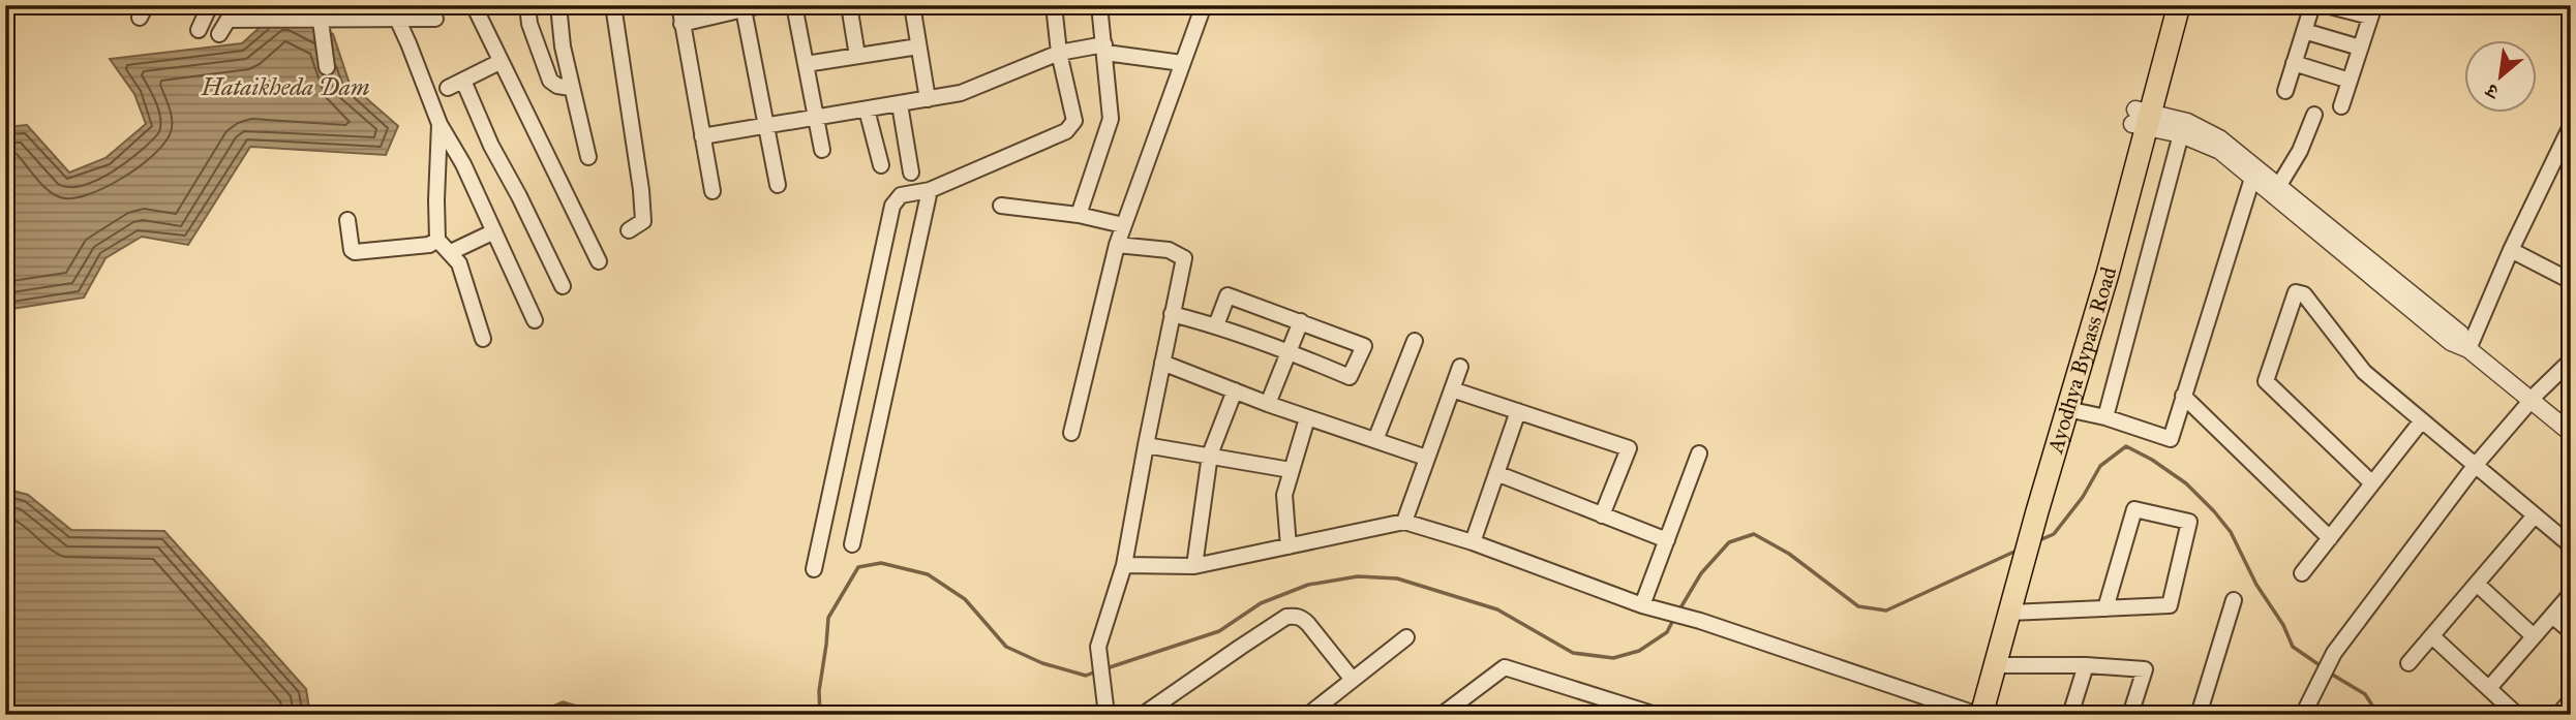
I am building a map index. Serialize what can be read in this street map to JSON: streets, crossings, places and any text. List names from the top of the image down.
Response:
{
  "streets": {
    "main road": ["Ayodhya Bypass Road"]
  },
  "water": ["Hataikheda Dam"],
  "north": "bottom left"
}
